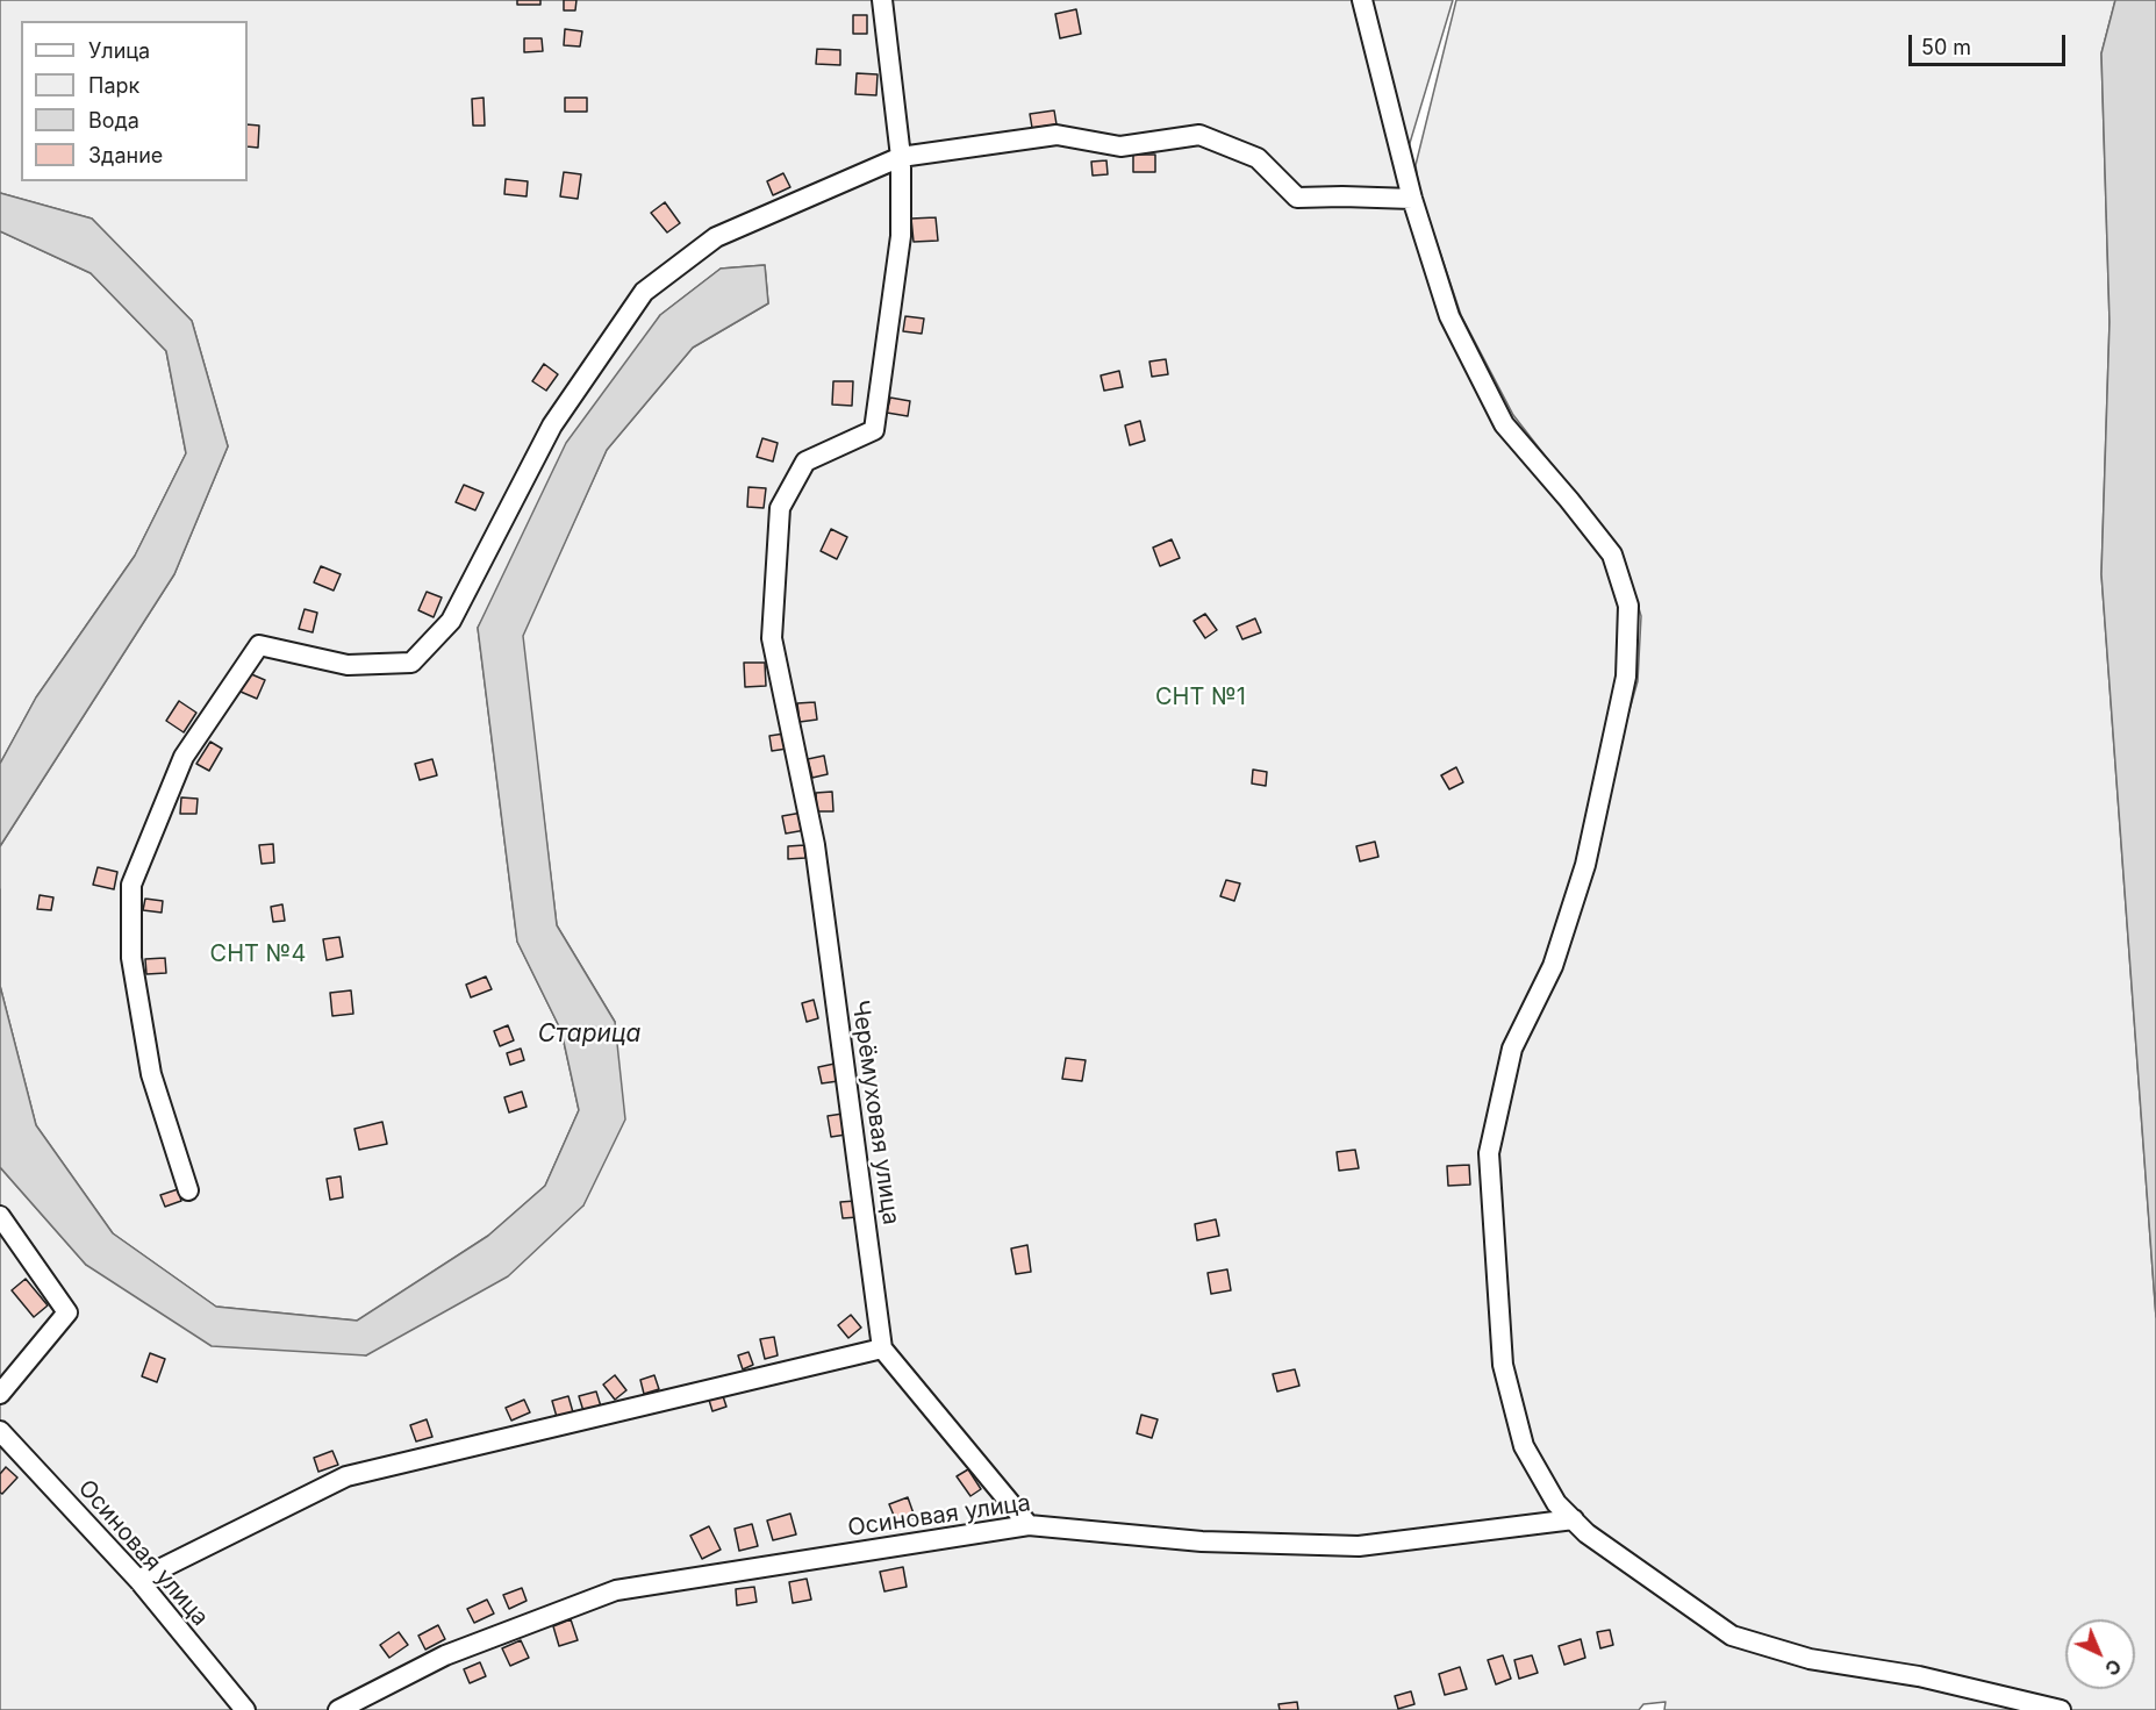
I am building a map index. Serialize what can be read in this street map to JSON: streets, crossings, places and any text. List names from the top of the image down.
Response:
{
  "streets": {
    "street": ["Черёмуховая улица", "Осиновая улица"]
  },
  "water": ["Старица"],
  "parks": ["СНТ №1", "СНТ №4"],
  "legend": [
    "Улица",
    "Парк",
    "Вода",
    "Здание"
  ],
  "scale_bar": "50 m",
  "north": "bottom right"
}
